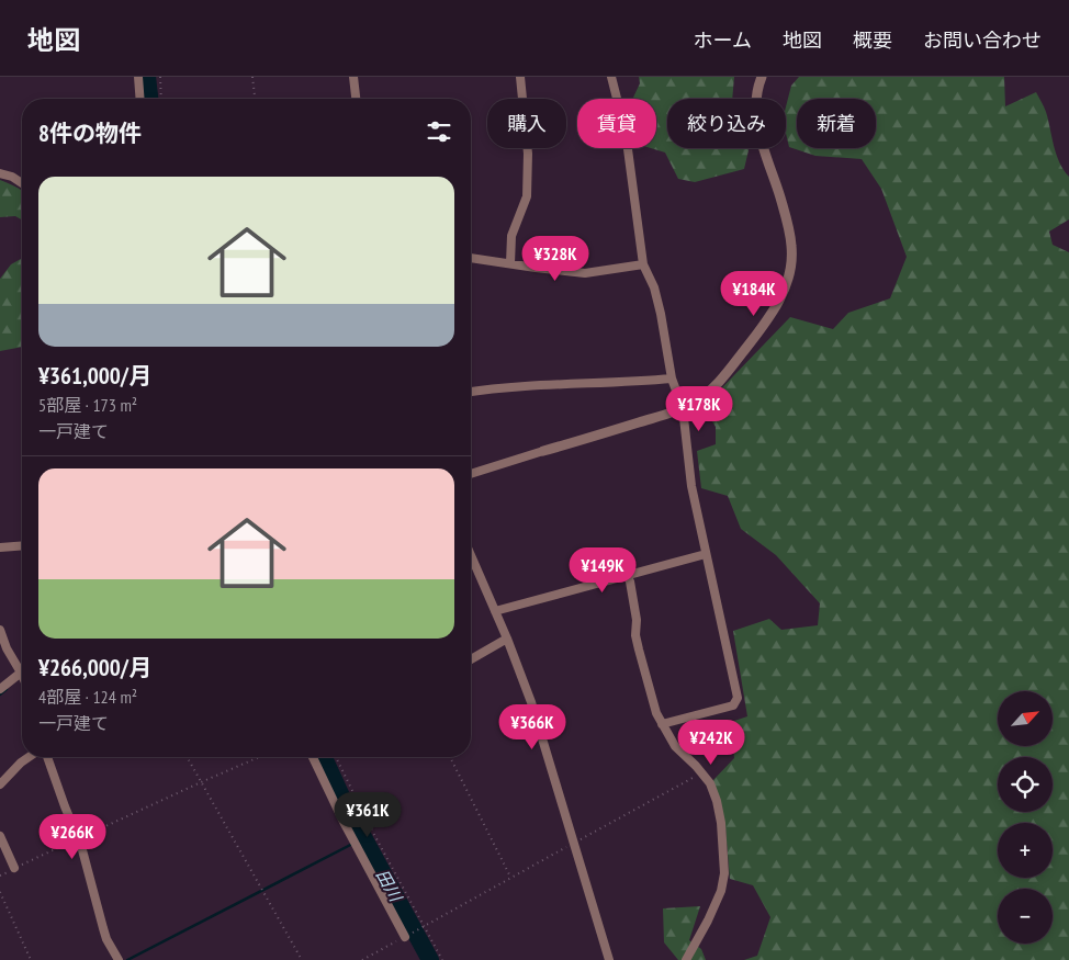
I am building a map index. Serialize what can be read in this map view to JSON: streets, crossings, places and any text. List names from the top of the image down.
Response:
{
  "water": ["田川"],
  "north": "top right",
  "page": {
    "header": "地図",
    "nav": [
      "ホーム",
      "地図",
      "概要",
      "お問い合わせ"
    ],
    "chip": [
      "購入",
      "賃貸",
      "絞り込み",
      "新着"
    ],
    "heading": "8件の物件",
    "list": [
      {
        "name": "¥361,000/月",
        "note": "5部屋 · 173 m² · 一戸建て"
      },
      {
        "name": "¥266,000/月",
        "note": "4部屋 · 124 m² · 一戸建て"
      }
    ],
    "price": [
      "¥328K",
      "¥184K",
      "¥178K",
      "¥149K",
      "¥366K",
      "¥242K",
      "¥361K",
      "¥266K"
    ],
    "map_buttons": ["+", "−"]
  }
}
